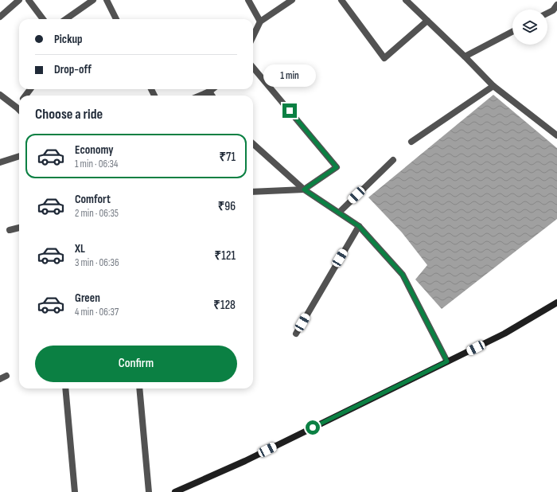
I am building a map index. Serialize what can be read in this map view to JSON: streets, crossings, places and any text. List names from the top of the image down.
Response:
{
  "page": {
    "banner": ["Pickup", "Drop-off"],
    "bubble": "1 min",
    "heading": "Choose a ride",
    "list": [
      {
        "name": "Economy",
        "note": "1 min · 06:34",
        "value": "₹71"
      },
      {
        "name": "Comfort",
        "note": "2 min · 06:35",
        "value": "₹96"
      },
      {
        "name": "XL",
        "note": "3 min · 06:36",
        "value": "₹121"
      },
      {
        "name": "Green",
        "note": "4 min · 06:37",
        "value": "₹128"
      }
    ],
    "buttons": "Confirm"
  }
}
